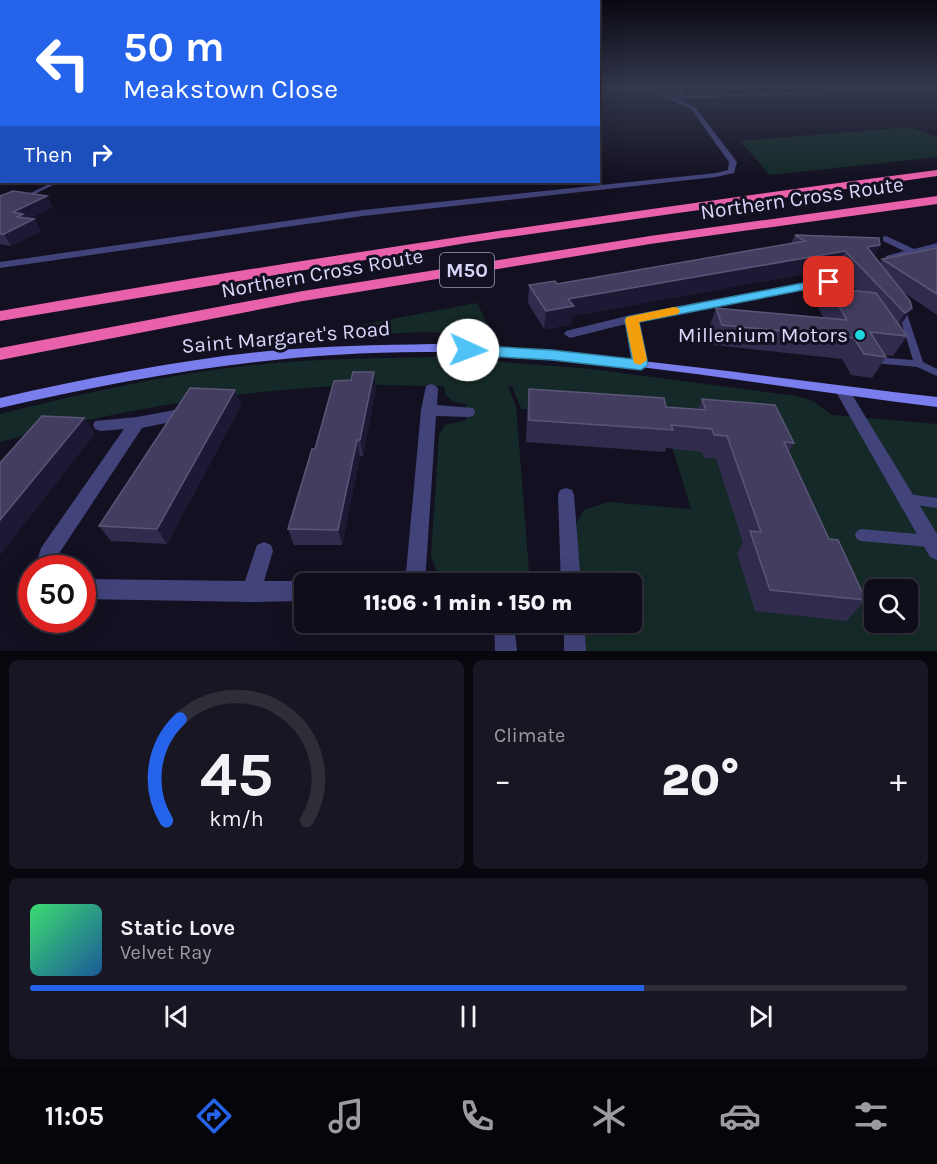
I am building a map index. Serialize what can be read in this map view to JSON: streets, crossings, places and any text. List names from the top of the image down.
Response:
{
  "streets": {
    "highway": ["Northern Cross Route", "M50"],
    "main road": ["Saint Margaret's Road"]
  },
  "places": ["Millenium Motors"],
  "page": {
    "turn": ["50 m", "Meakstown Close"],
    "then": "Then",
    "limit": "50",
    "trip": "11:06 · 1 min · 150 m",
    "tile": "Climate",
    "heat": ["−", "20°", "+"],
    "song": ["Static Love", "Velvet Ray"],
    "tabs": "11:05",
    "gauge": ["45", "km/h"]
  }
}
